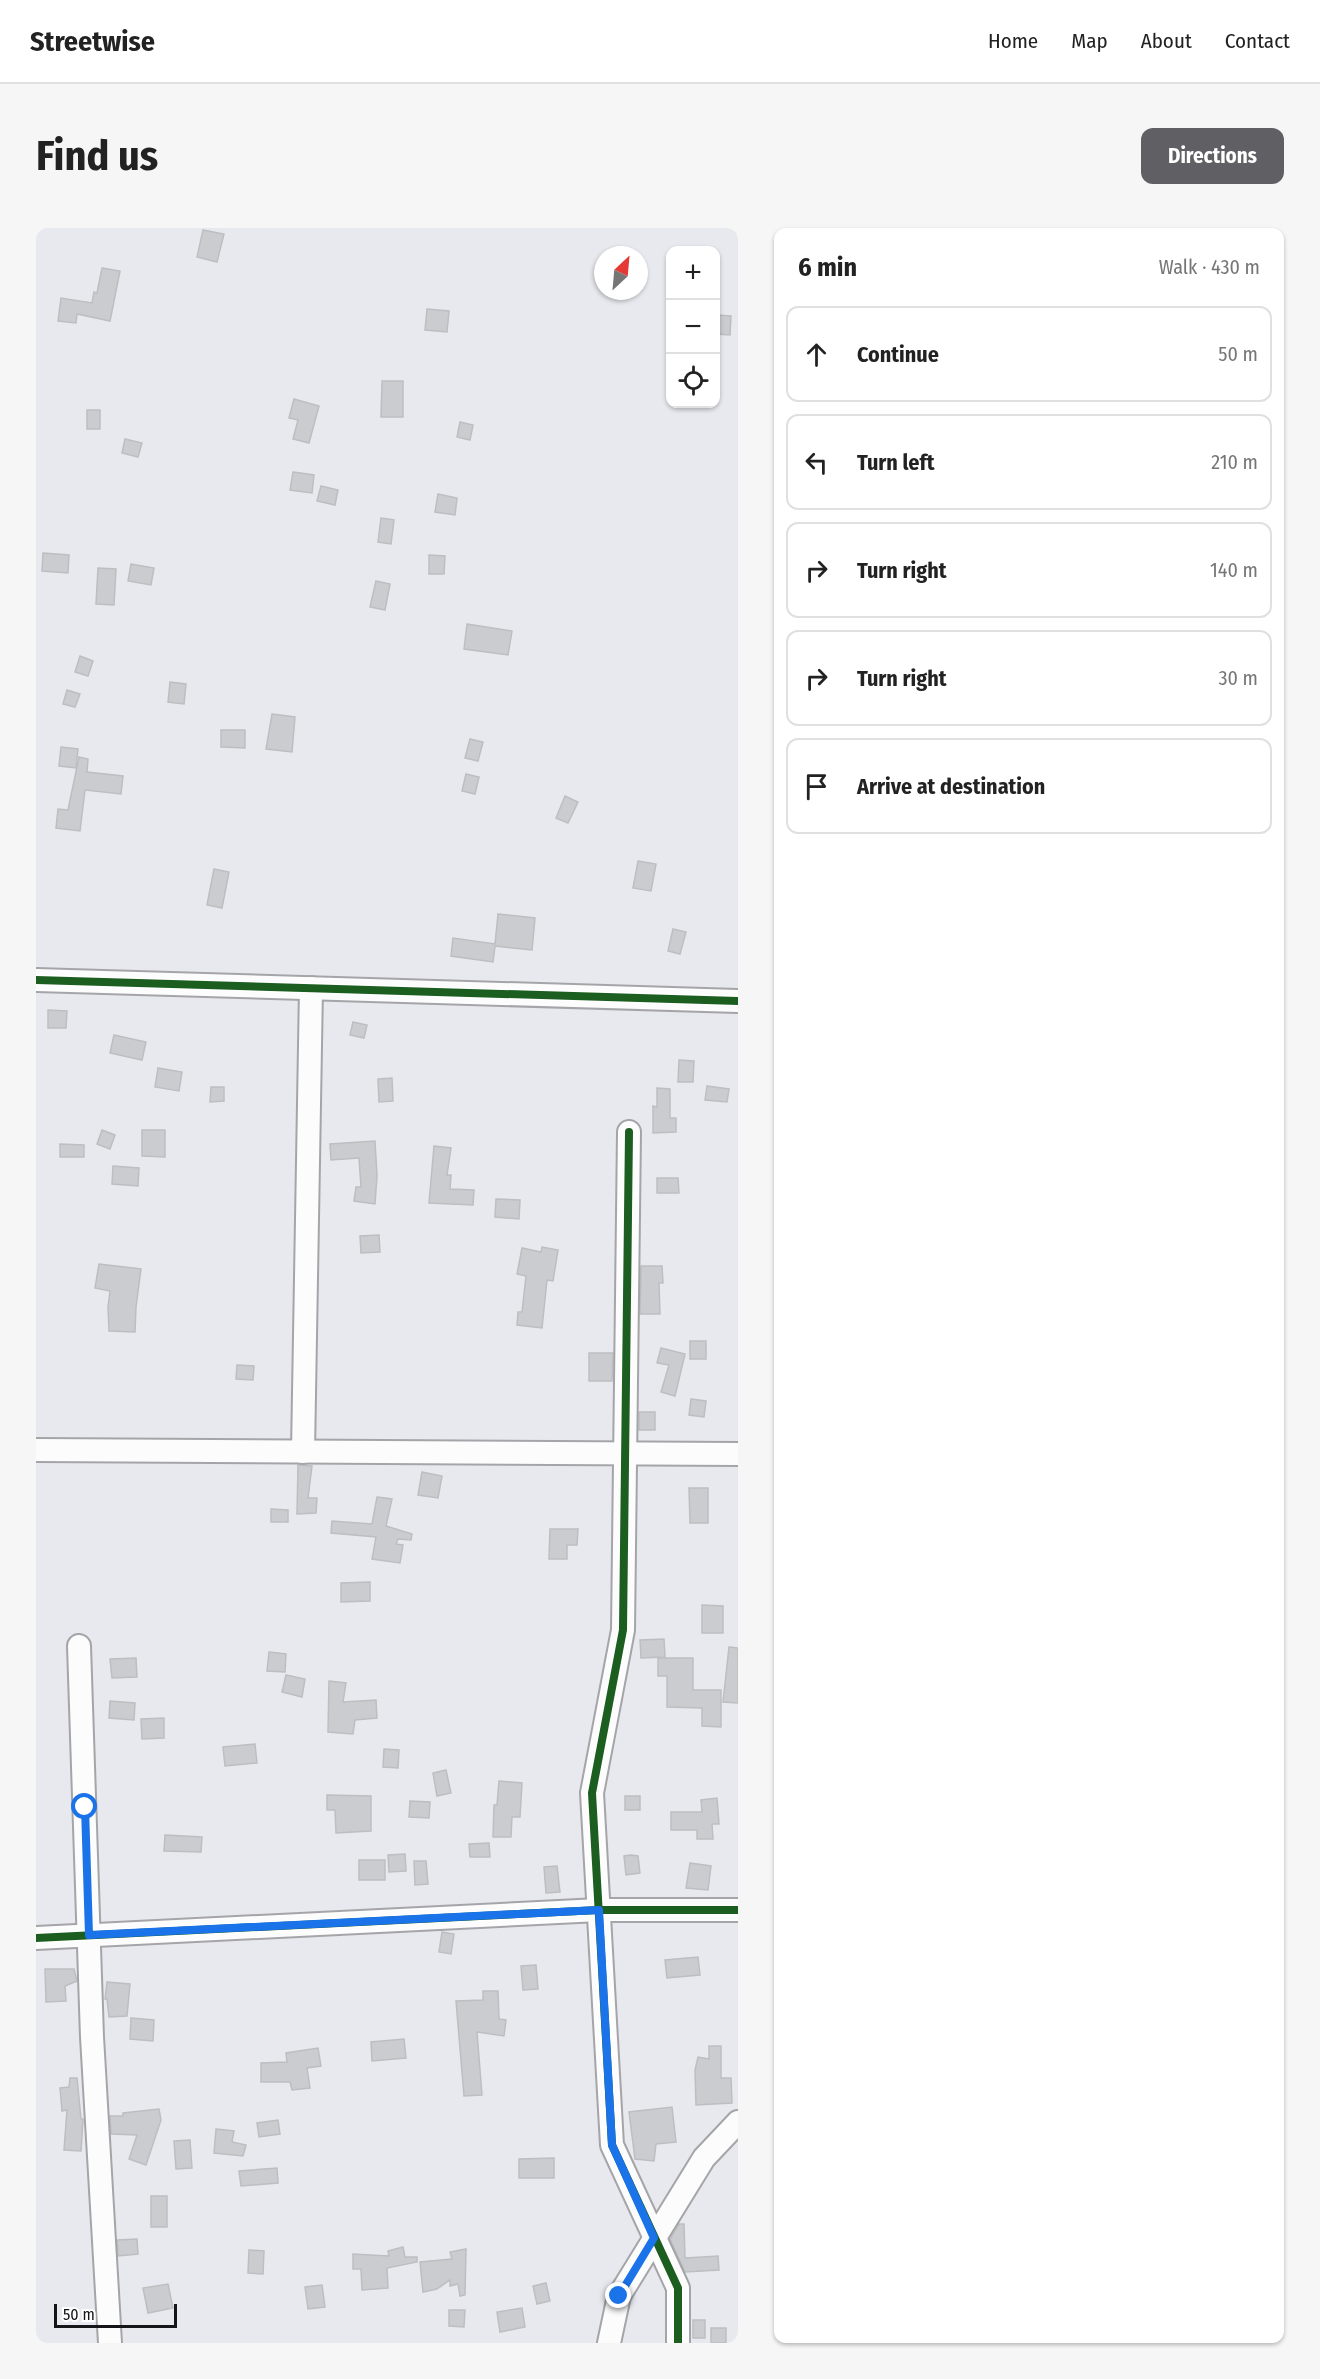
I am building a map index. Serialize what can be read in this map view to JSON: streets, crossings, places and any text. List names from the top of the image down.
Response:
{
  "scale_bar": "50 m",
  "north": "top right",
  "page": {
    "header": "Streetwise",
    "nav": [
      "Home",
      "Map",
      "About",
      "Contact"
    ],
    "buttons": "Directions",
    "title": "Find us",
    "heading": ["6 min", "Walk · 430 m"],
    "map_buttons": ["+", "−"],
    "list": [
      ["Continue", "50 m"],
      ["Turn left", "210 m"],
      ["Turn right", "140 m"],
      ["Turn right", "30 m"],
      "Arrive at destination"
    ],
    "scale": "50 m"
  }
}
